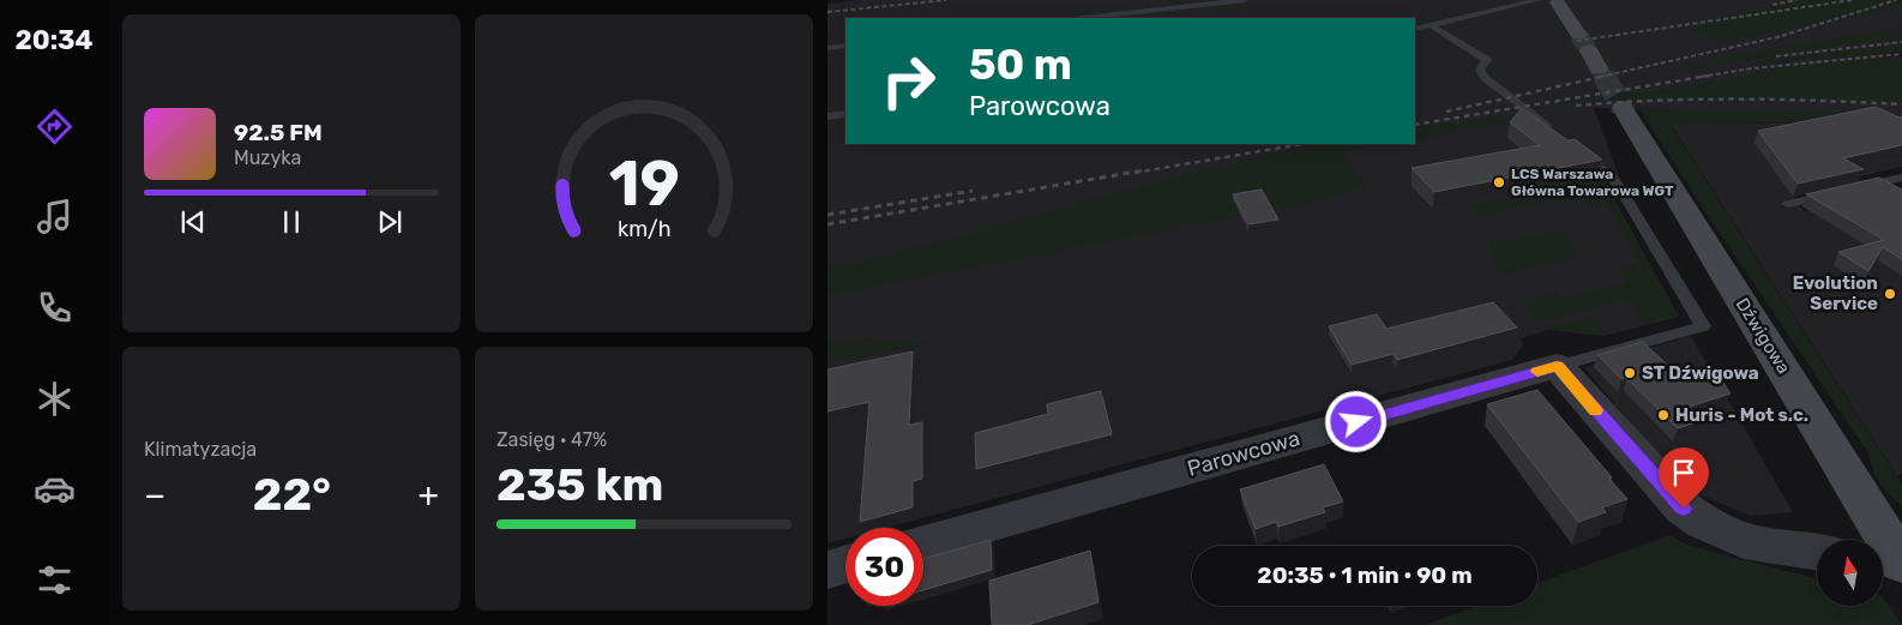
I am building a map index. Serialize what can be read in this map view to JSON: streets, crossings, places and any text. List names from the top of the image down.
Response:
{
  "streets": {
    "main road": ["Dźwigowa"],
    "street": ["Parowcowa"]
  },
  "places": [
    "LCS Warszawa Główna Towarowa WGT",
    "Evolution Service",
    "ST Dźwigowa",
    "Huris - Mot s.c."
  ],
  "north": "top",
  "page": {
    "tabs": "20:34",
    "turn": ["50 m", "Parowcowa"],
    "song": ["92.5 FM", "Muzyka"],
    "tile": [
      "Klimatyzacja",
      ["Zasięg · 47%", "235 km"]
    ],
    "heat": ["−", "22°", "+"],
    "limit": "30",
    "trip": "20:35 · 1 min · 90 m",
    "gauge": ["19", "km/h"]
  }
}
